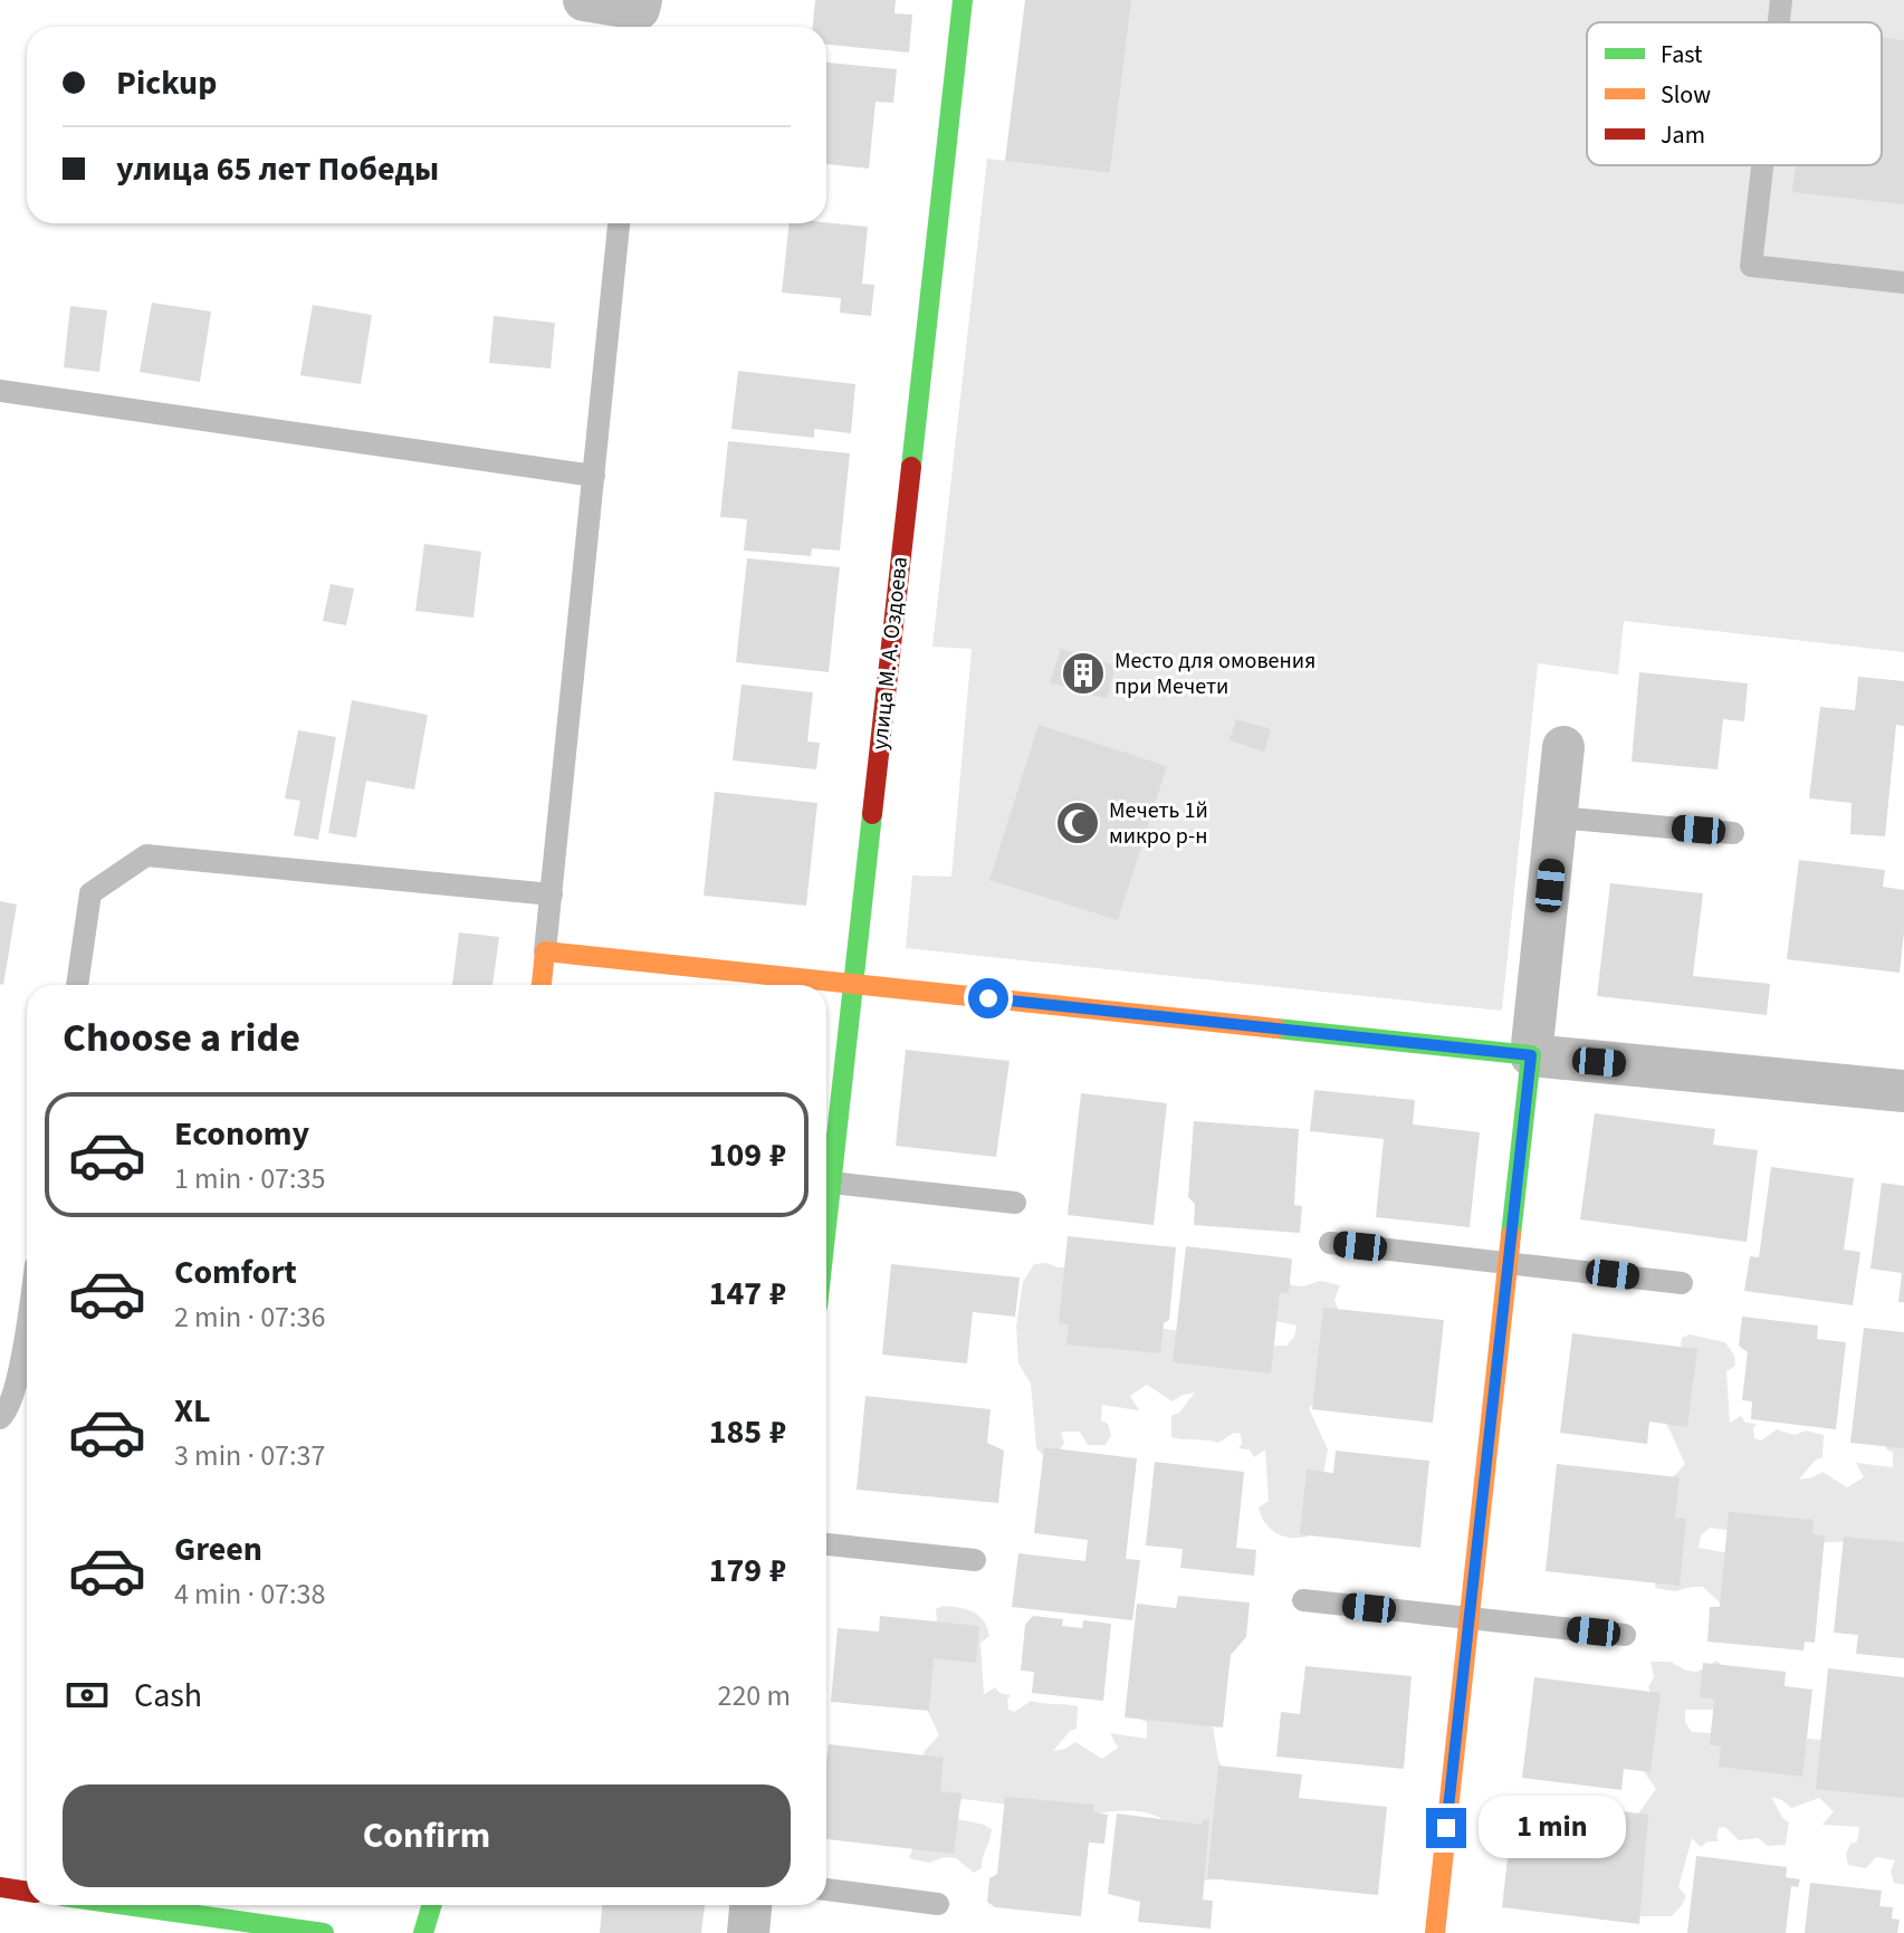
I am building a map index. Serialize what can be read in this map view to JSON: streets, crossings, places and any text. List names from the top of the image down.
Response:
{
  "streets": {
    "street": ["улица М. А. Оздоева"]
  },
  "places": {
    "building": ["Место для омовения при Мечети"],
    "mosque": ["Мечеть 1й микро р-н"]
  },
  "legend": ["Fast", "Slow", "Jam"],
  "page": {
    "banner": ["Pickup", "улица 65 лет Победы"],
    "heading": "Choose a ride",
    "list": [
      {
        "name": "Economy",
        "note": "1 min · 07:35",
        "value": "109 ₽"
      },
      {
        "name": "Comfort",
        "note": "2 min · 07:36",
        "value": "147 ₽"
      },
      {
        "name": "XL",
        "note": "3 min · 07:37",
        "value": "185 ₽"
      },
      {
        "name": "Green",
        "note": "4 min · 07:38",
        "value": "179 ₽"
      }
    ],
    "pay": ["Cash", "220 m"],
    "buttons": "Confirm",
    "bubble": "1 min"
  }
}
